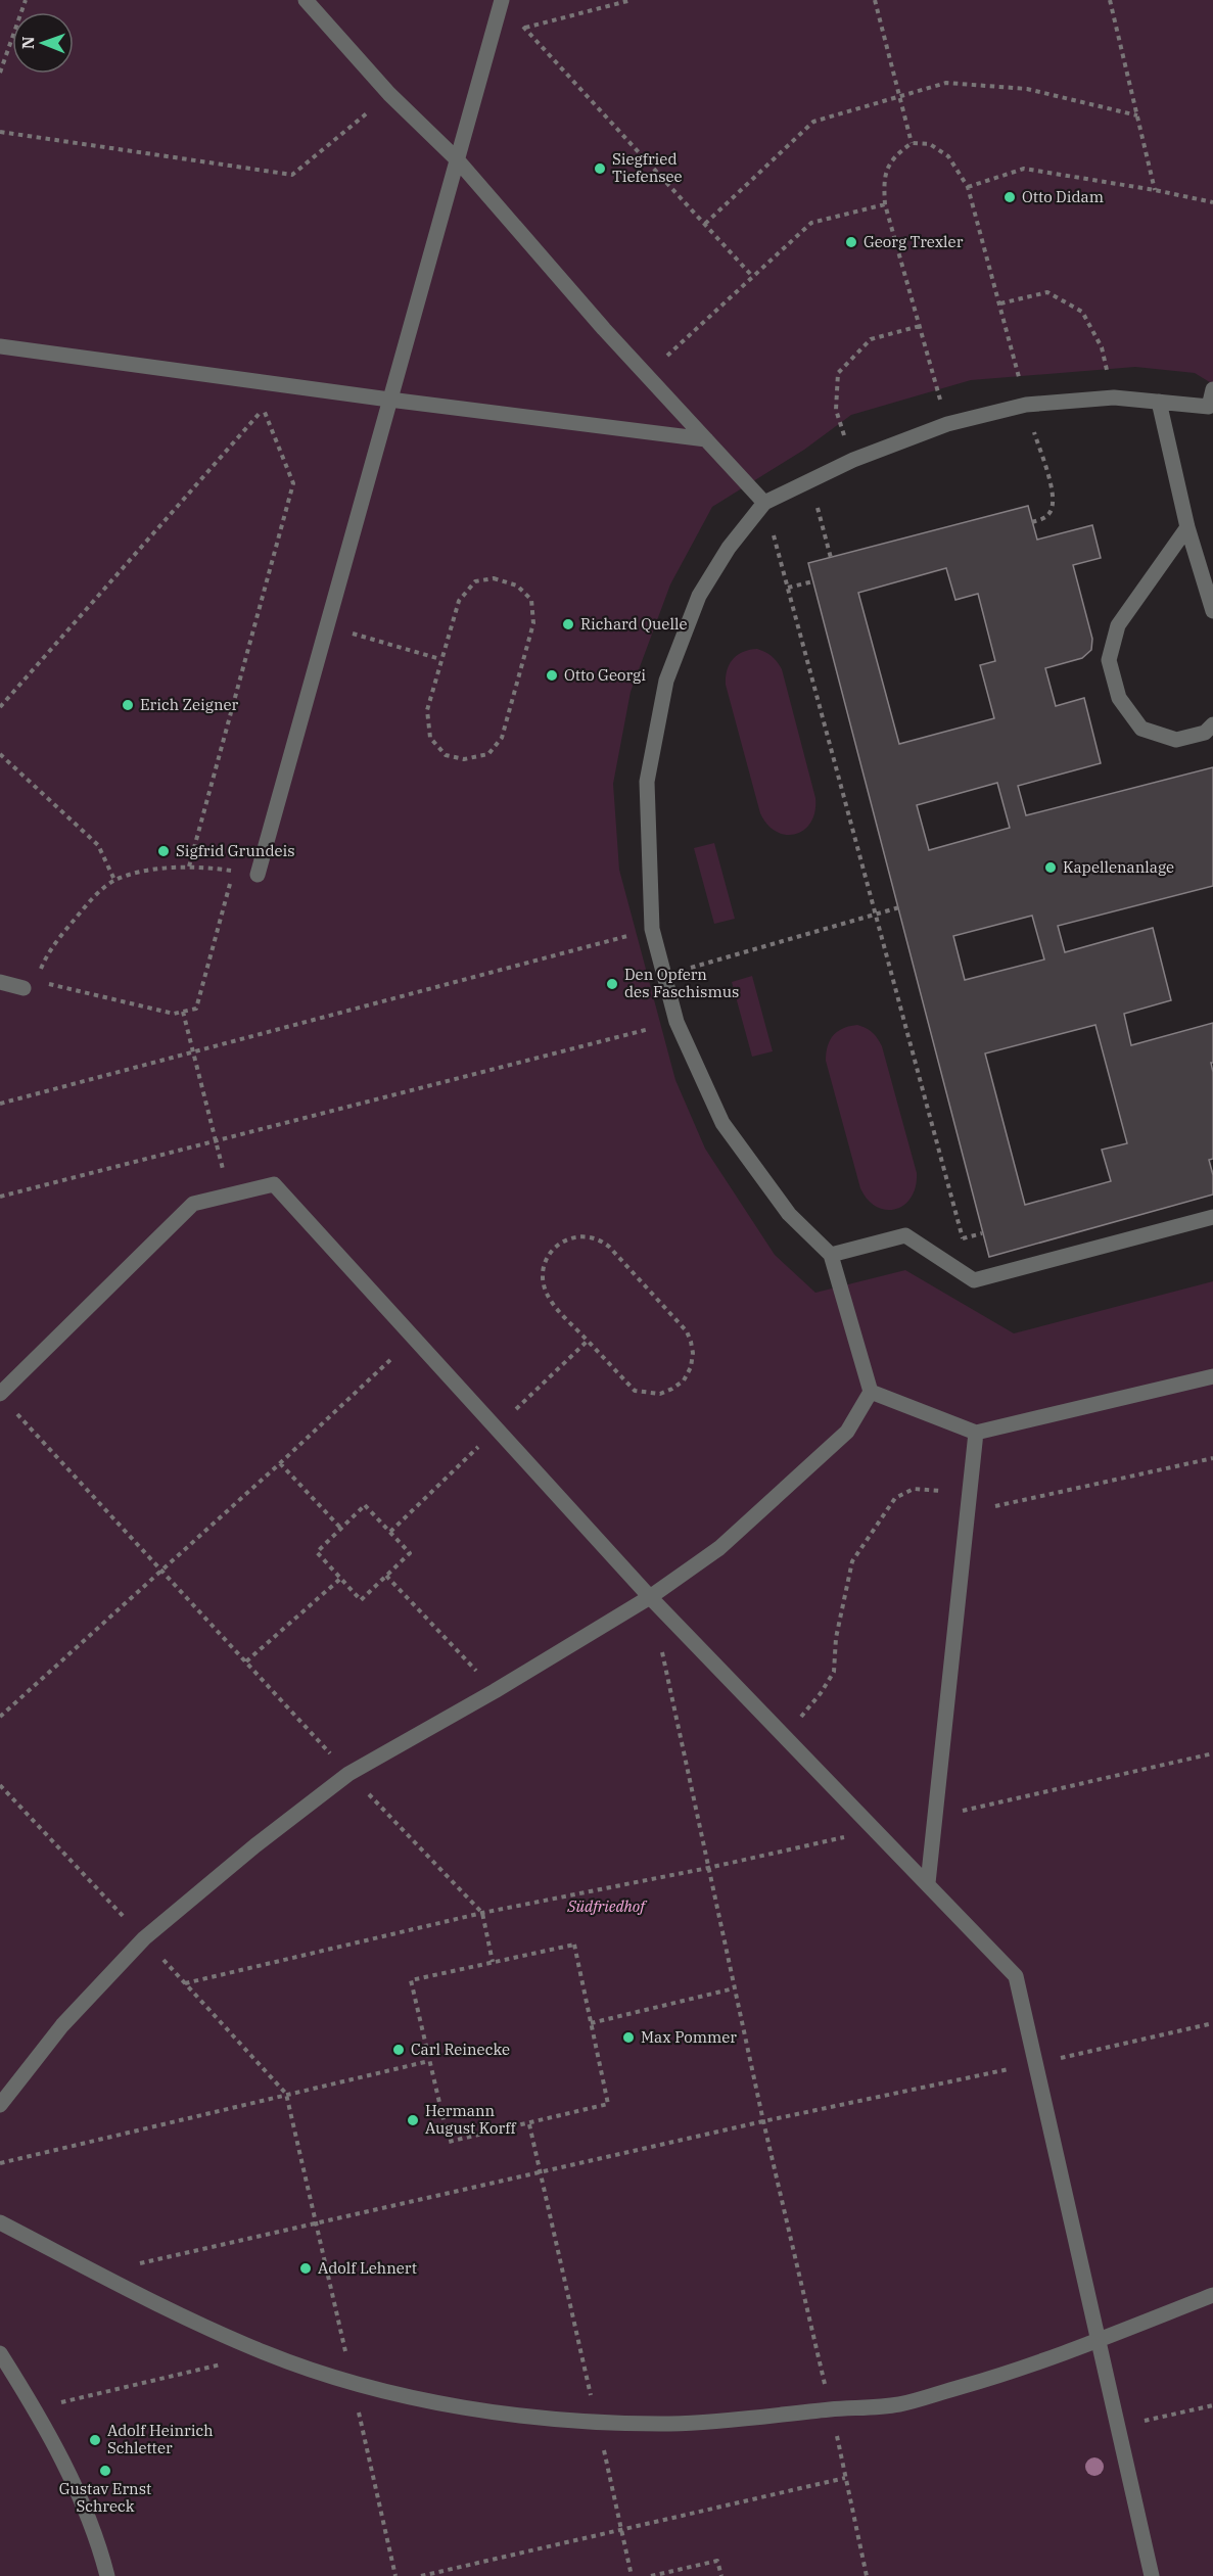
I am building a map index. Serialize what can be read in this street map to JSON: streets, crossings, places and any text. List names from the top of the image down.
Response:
{
  "parks": ["Südfriedhof"],
  "places": [
    "Siegfried Tiefensee",
    "Otto Didam",
    "Georg Trexler",
    "Richard Quelle",
    "Otto Georgi",
    "Erich Zeigner",
    "Sigfrid Grundeis",
    "Kapellenanlage",
    "Den Opfern des Faschismus",
    "Max Pommer",
    "Carl Reinecke",
    "Hermann August Korff",
    "Adolf Lehnert",
    "Adolf Heinrich Schletter",
    "Gustav Ernst Schreck"
  ],
  "north": "left"
}
